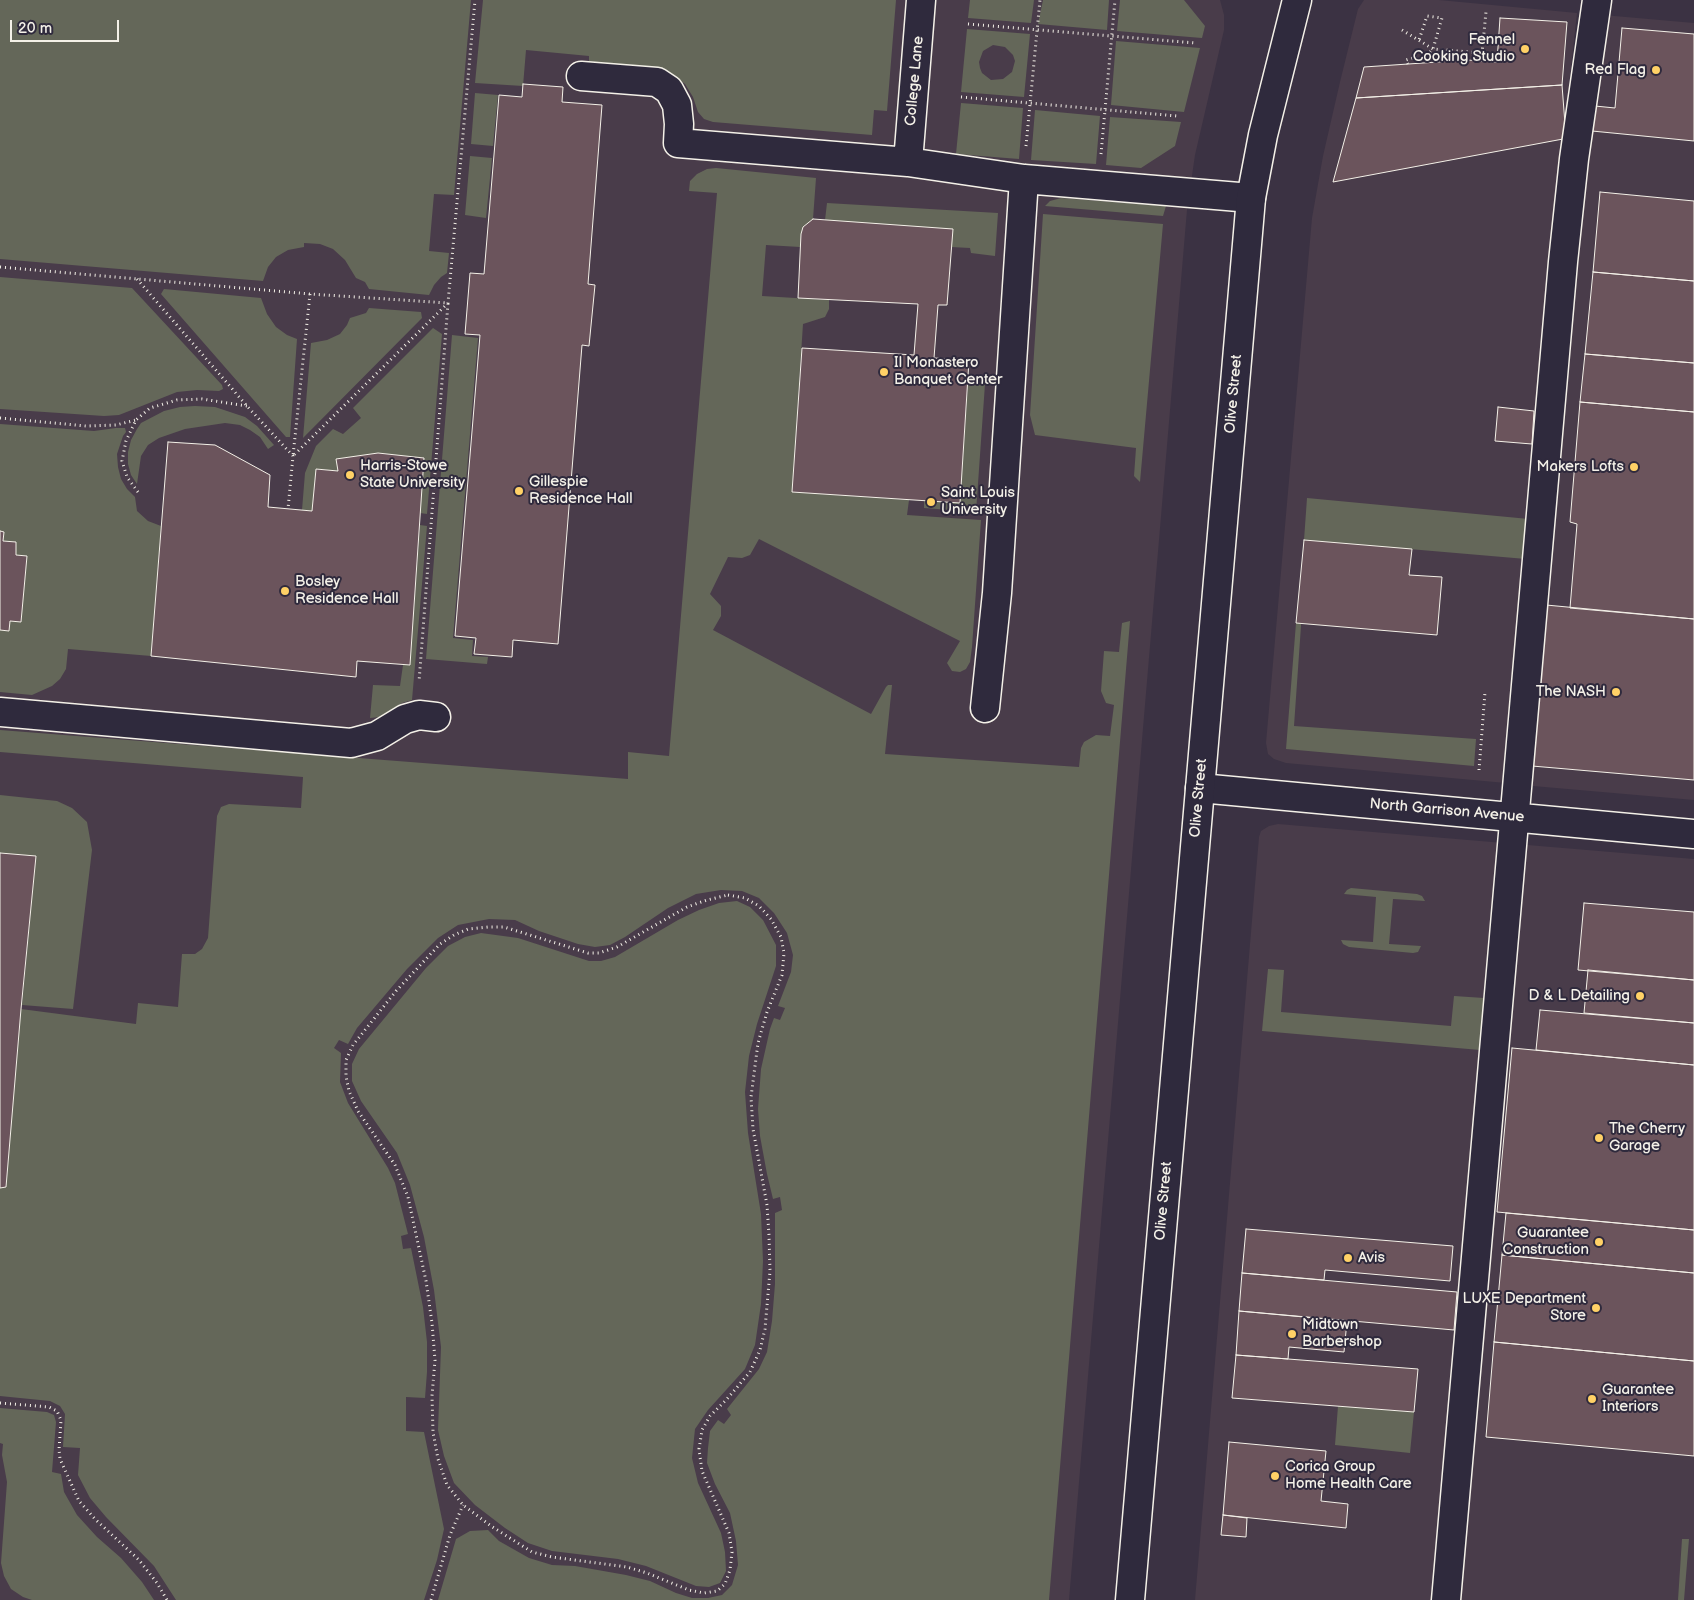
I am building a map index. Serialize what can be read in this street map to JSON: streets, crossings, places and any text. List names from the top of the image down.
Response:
{
  "streets": {
    "main road": ["College Lane", "Olive Street", "North Garrison Avenue"]
  },
  "crossings": [
    ["Olive Street", "North Garrison Avenue"]
  ],
  "places": [
    "Fennel Cooking Studio",
    "Red Flag",
    "Il Monastero Banquet Center",
    "Makers Lofts",
    "Harris-Stowe State University",
    "Gillespie Residence Hall",
    "Saint Louis University",
    "Bosley Residence Hall",
    "The NASH",
    "D & L Detailing",
    "The Cherry Garage",
    "Guarantee Construction",
    "Avis",
    "LUXE Department Store",
    "Midtown Barbershop",
    "Guarantee Interiors",
    "Corica Group Home Health Care"
  ],
  "scale_bar": "20 m"
}
